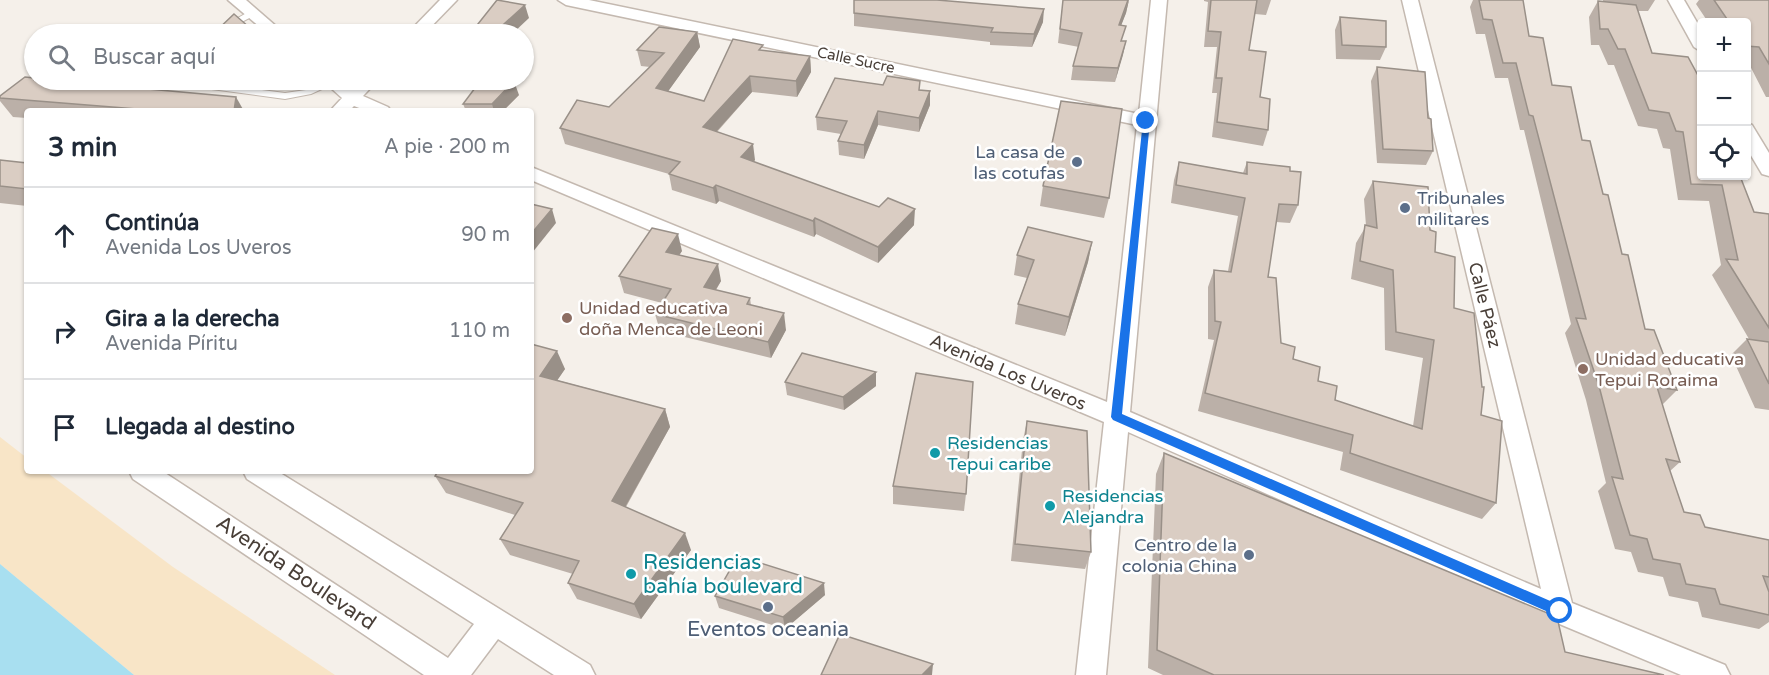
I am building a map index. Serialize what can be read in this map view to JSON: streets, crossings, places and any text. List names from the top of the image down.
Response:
{
  "streets": {
    "street": [
      "Calle Sucre",
      "Calle Páez",
      "Avenida Los Uveros",
      "Avenida Boulevard"
    ]
  },
  "crossings": [
    ["Calle Páez", "Avenida Los Uveros"]
  ],
  "places": [
    "La casa de las cotufas",
    "Tribunales militares",
    "Unidad educativa doña Menca de Leoni",
    "Unidad educativa Tepui Roraima",
    "Residencias Tepui caribe",
    "Residencias Alejandra",
    "Centro de la colonia China",
    "Residencias bahía boulevard",
    "Eventos oceania"
  ],
  "page": {
    "map_buttons": ["+", "−"],
    "search": "Buscar aquí",
    "heading": ["3 min", "A pie · 200 m"],
    "list": [
      ["Continúa", "Avenida Los Uveros", "90 m"],
      ["Gira a la derecha", "Avenida Píritu", "110 m"],
      "Llegada al destino"
    ]
  }
}
